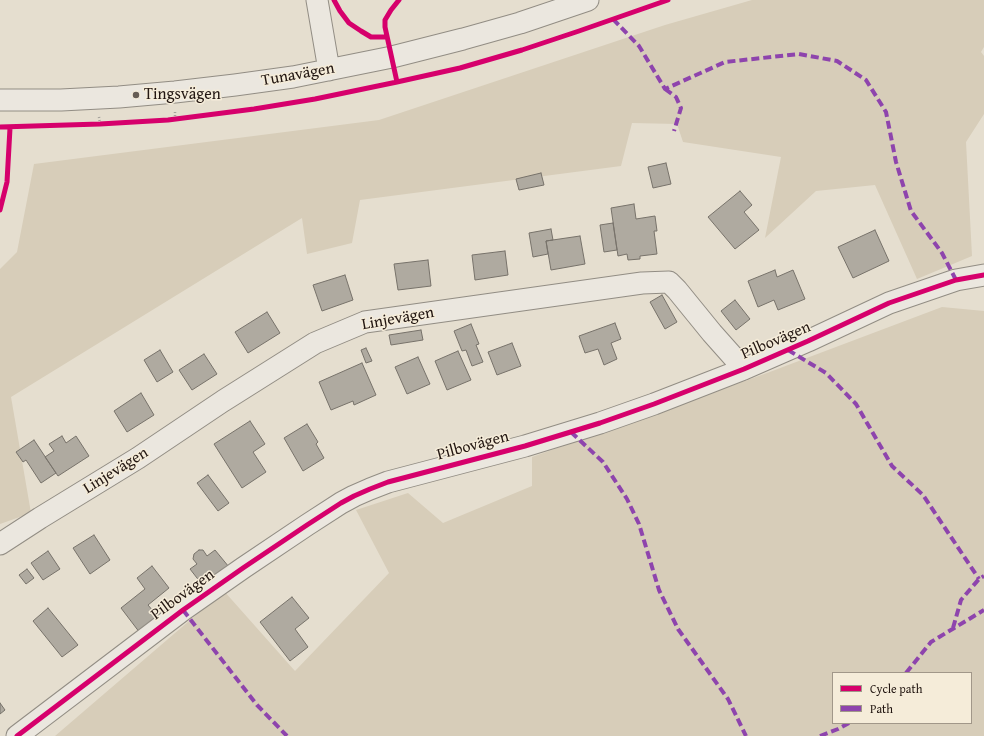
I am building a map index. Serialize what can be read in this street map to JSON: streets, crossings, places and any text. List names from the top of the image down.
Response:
{
  "streets": {
    "street": ["Tunavägen", "Linjevägen", "Pilbovägen"]
  },
  "crossings": [
    ["Linjevägen", "Pilbovägen"]
  ],
  "places": ["Tingsvägen"],
  "legend": ["Cycle path", "Path"]
}
